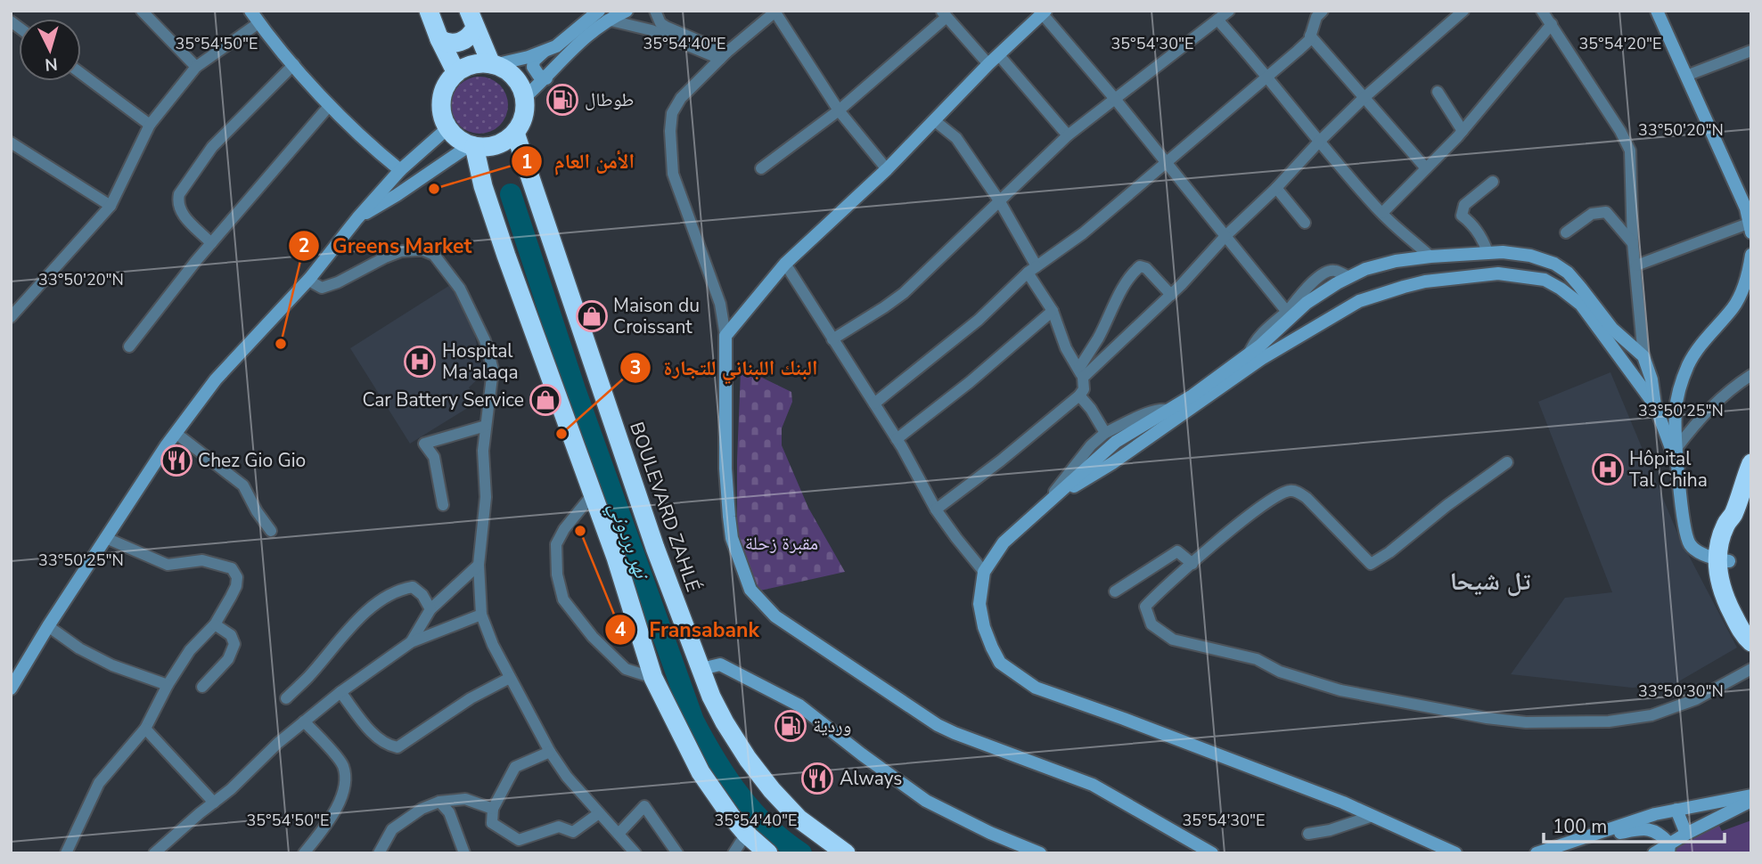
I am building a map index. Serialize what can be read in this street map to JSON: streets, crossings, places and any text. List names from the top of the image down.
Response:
{
  "streets": {
    "highway": ["BOULEVARD ZAHLÉ"]
  },
  "districts": ["تل شيحا"],
  "water": ["نهر بردوني"],
  "parks": ["مقبرة زحلة"],
  "places": {
    "fuel station": ["طوطال", "وردية"],
    "other": [
      "الأمن العام",
      "Greens Market",
      "البنك اللبناني للتجارة",
      "Fransabank"
    ],
    "shop": ["Maison du Croissant", "Car Battery Service"],
    "hospital": ["Hospital Ma'alaqa", "Hôpital Tal Chiha"],
    "restaurant": ["Chez Gio Gio", "Always"]
  },
  "scale_bar": "100 m",
  "north": "bottom",
  "coordinates": [
    "35°54'50\"E",
    "35°54'40\"E",
    "35°54'30\"E",
    "35°54'20\"E",
    "33°50'20\"N",
    "33°50'25\"N",
    "33°50'30\"N"
  ]
}
